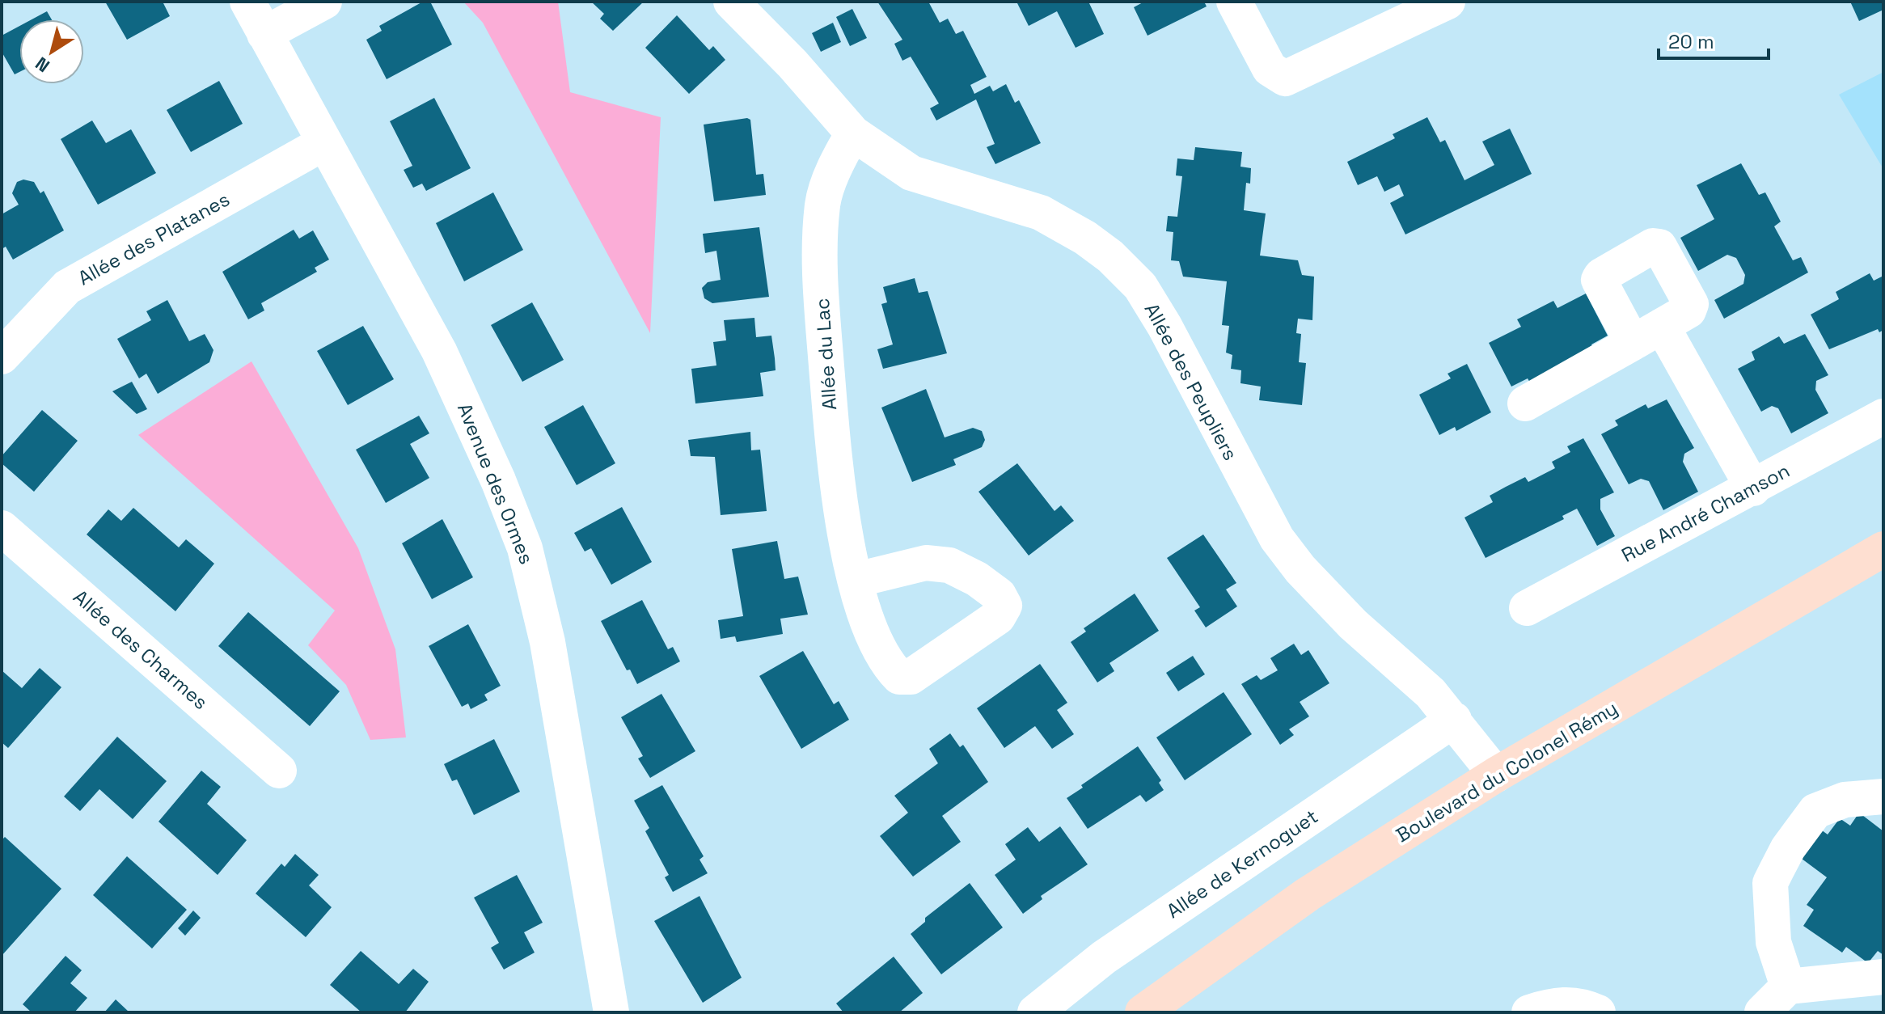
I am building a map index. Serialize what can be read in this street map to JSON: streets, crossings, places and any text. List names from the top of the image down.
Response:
{
  "streets": {
    "main road": ["Boulevard du Colonel Rémy"],
    "street": [
      "Allée des Platanes",
      "Allée du Lac",
      "Allée des Peupliers",
      "Avenue des Ormes",
      "Rue André Chamson",
      "Allée des Charmes",
      "Allée de Kernoguet"
    ]
  },
  "crossings": [
    ["Allée des Platanes", "Avenue des Ormes"],
    ["Allée du Lac", "Allée des Peupliers"],
    ["Allée des Peupliers", "Boulevard du Colonel Rémy"],
    ["Allée des Peupliers", "Allée de Kernoguet"]
  ],
  "scale_bar": "20 m",
  "north": "bottom left"
}
